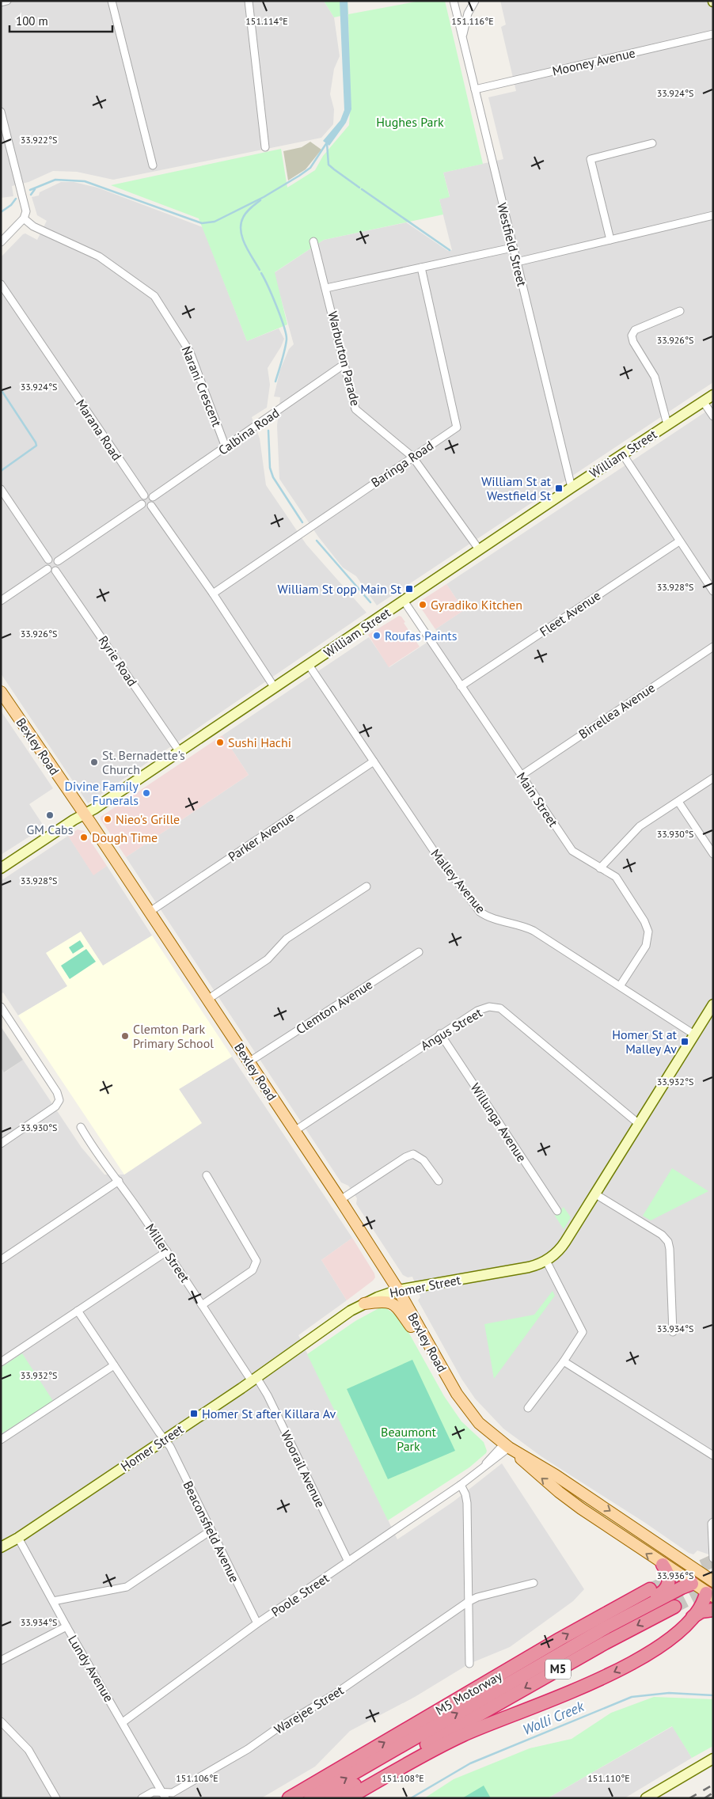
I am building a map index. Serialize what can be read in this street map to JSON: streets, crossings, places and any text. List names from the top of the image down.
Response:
{
  "streets": {
    "highway": ["M5", "M5 Motorway"],
    "main road": ["William Street", "Bexley Road", "Homer Street"],
    "street": [
      "Mooney Avenue",
      "Westfield Street",
      "Warburton Parade",
      "Narani Crescent",
      "Marana Road",
      "Calbina Road",
      "Baringa Road",
      "Fleet Avenue",
      "Ryrie Road",
      "Birrellea Avenue",
      "Main Street",
      "Parker Avenue",
      "Malley Avenue",
      "Clemton Avenue",
      "Angus Street",
      "Willunga Avenue",
      "Miller Street",
      "Woorail Avenue",
      "Beaconsfield Avenue",
      "Poole Street",
      "Lundy Avenue",
      "Warejee Street"
    ]
  },
  "crossings": [
    ["Mooney Avenue", "Westfield Street"],
    ["Westfield Street", "William Street"],
    ["Warburton Parade", "Calbina Road"],
    ["Warburton Parade", "William Street"],
    ["Warburton Parade", "Baringa Road"],
    ["Narani Crescent", "Calbina Road"],
    ["Marana Road", "Calbina Road"],
    ["William Street", "Ryrie Road"],
    ["William Street", "Bexley Road"],
    ["William Street", "Main Street"],
    ["William Street", "Malley Avenue"],
    ["Fleet Avenue", "Main Street"],
    ["Birrellea Avenue", "Main Street"],
    ["Bexley Road", "Parker Avenue"],
    ["Bexley Road", "Clemton Avenue"],
    ["Bexley Road", "Angus Street"],
    ["Bexley Road", "Homer Street"],
    ["Bexley Road", "Poole Street"],
    ["Main Street", "Malley Avenue"],
    ["Parker Avenue", "Malley Avenue"],
    ["Malley Avenue", "Homer Street"],
    ["Angus Street", "Willunga Avenue"],
    ["Angus Street", "Homer Street"],
    ["Miller Street", "Homer Street"],
    ["Miller Street", "Woorail Avenue"],
    ["Homer Street", "Woorail Avenue"],
    ["Homer Street", "Beaconsfield Avenue"],
    ["Homer Street", "Lundy Avenue"],
    ["Woorail Avenue", "Poole Street"],
    ["Beaconsfield Avenue", "Poole Street"],
    ["Poole Street", "Lundy Avenue"],
    ["Lundy Avenue", "Warejee Street"]
  ],
  "water": ["Wolli Creek"],
  "parks": ["Hughes Park", "Beaumont Park"],
  "places": {
    "transit": [
      "William St at Westfield St",
      "William St opp Main St",
      "Homer St at Malley Av",
      "Homer St after Killara Av"
    ],
    "other": [
      "Gyradiko Kitchen",
      "Roufas Paints",
      "Sushi Hachi",
      "St. Bernadette's Church",
      "Divine Family Funerals",
      "GM Cabs",
      "Nieo's Grille",
      "Dough Time",
      "Clemton Park Primary School"
    ]
  },
  "scale_bar": "100 m",
  "coordinates": [
    "151.114°E",
    "151.116°E",
    "33.924°S",
    "33.922°S",
    "33.926°S",
    "33.928°S",
    "33.930°S",
    "33.932°S",
    "33.934°S",
    "33.936°S",
    "151.106°E",
    "151.108°E",
    "151.110°E"
  ]
}
